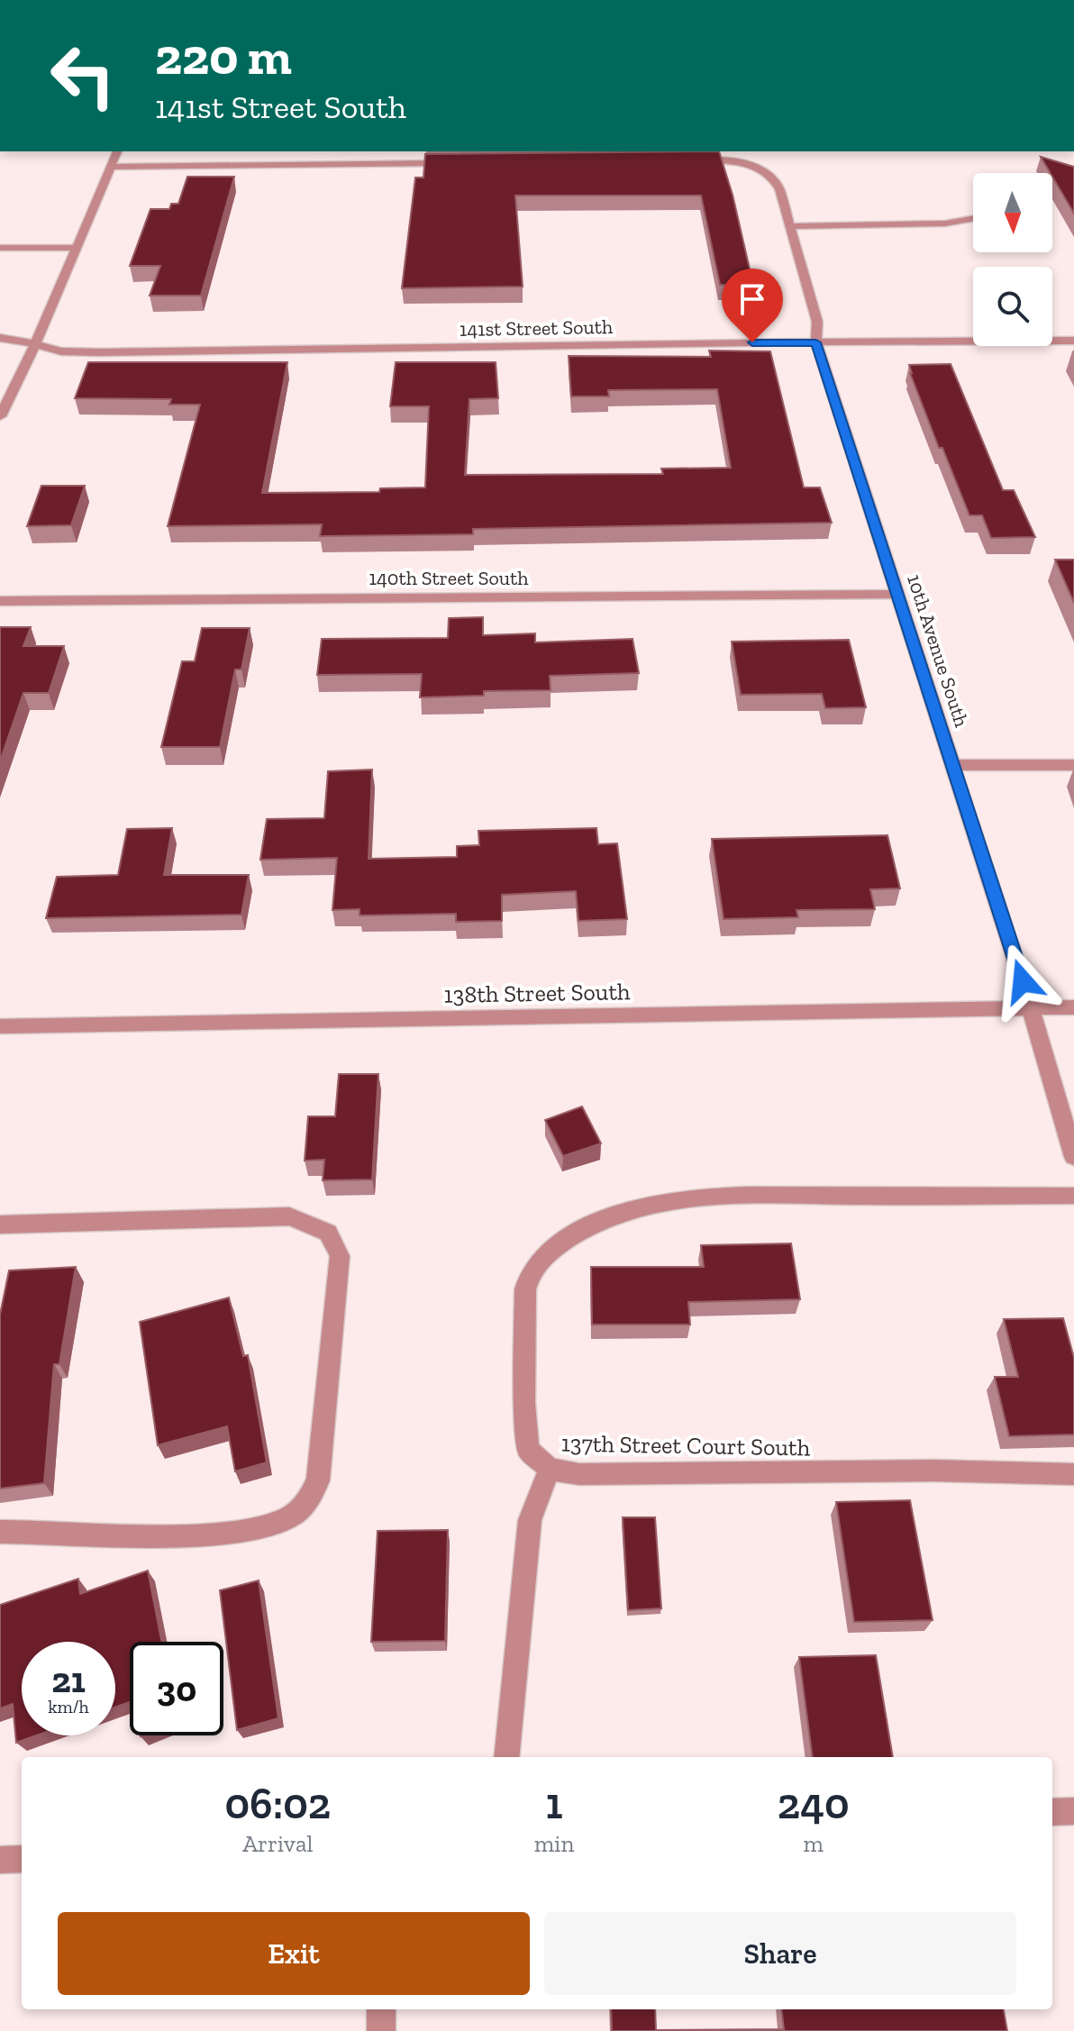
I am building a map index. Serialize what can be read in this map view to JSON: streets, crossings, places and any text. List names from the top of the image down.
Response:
{
  "streets": {
    "street": [
      "141st Street South",
      "140th Street South",
      "10th Avenue South",
      "138th Street South",
      "137th Street Court South"
    ]
  },
  "crossings": [
    ["141st Street South", "10th Avenue South"],
    ["140th Street South", "10th Avenue South"],
    ["10th Avenue South", "138th Street South"]
  ],
  "north": "bottom",
  "page": {
    "turn": ["220 m", "141st Street South"],
    "speed": "21 km/h",
    "limit": "30",
    "eta": [
      "06:02",
      "Arrival",
      "1",
      "min",
      "240",
      "m"
    ],
    "buttons": ["Exit", "Share"]
  }
}
